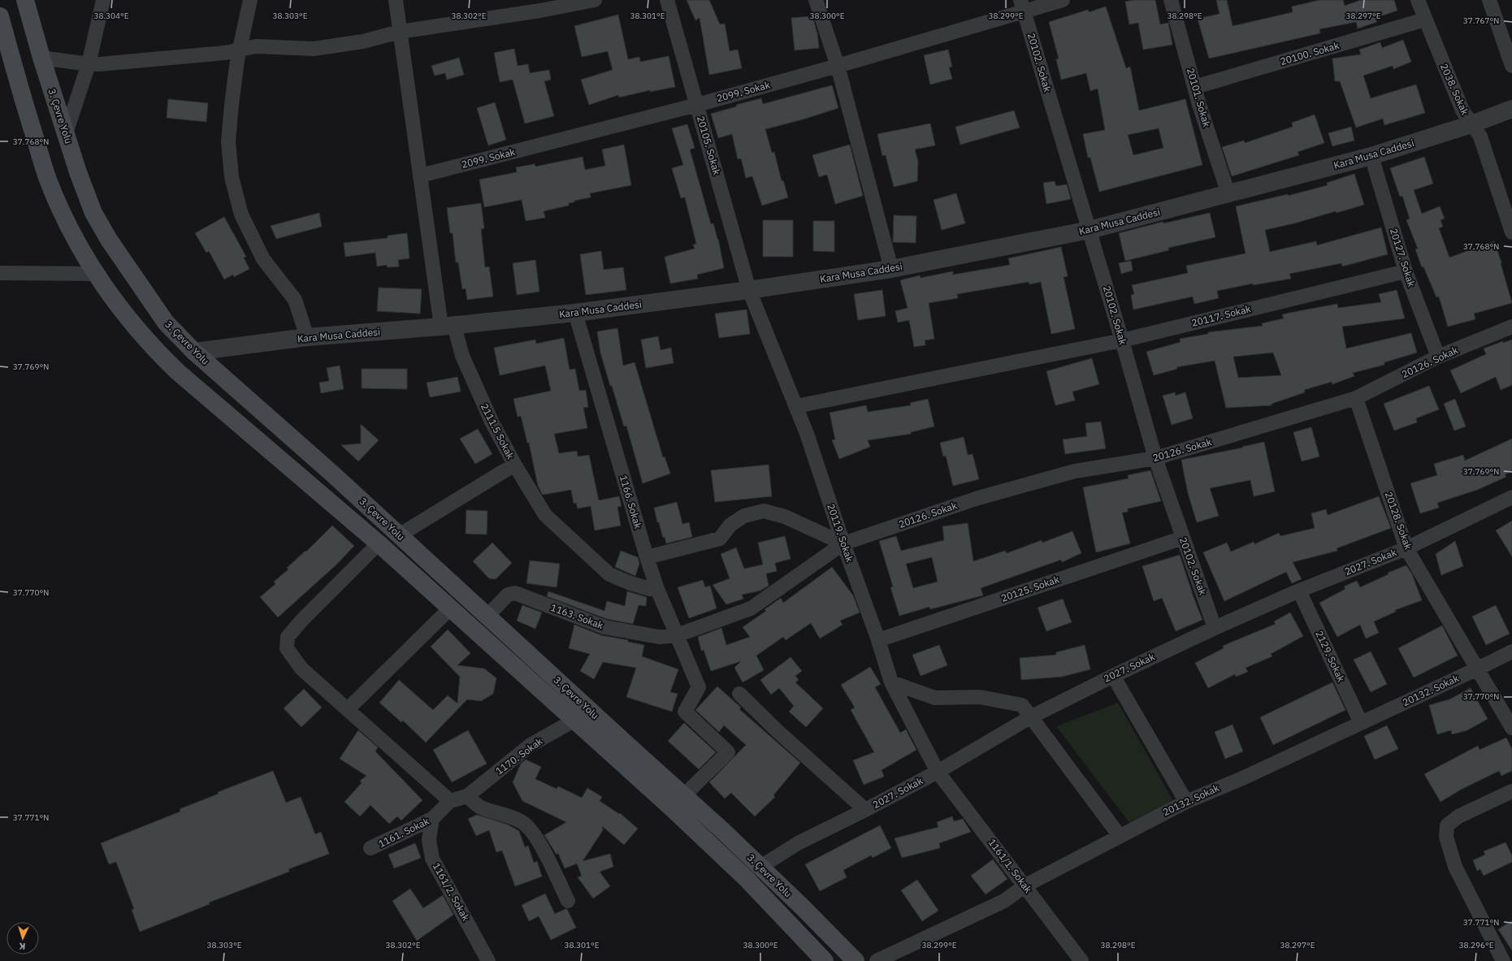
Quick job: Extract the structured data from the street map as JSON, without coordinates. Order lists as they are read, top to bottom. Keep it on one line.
{"streets":{"main road":["3. Çevre Yolu"],"street":["20100. Sokak","20102. Sokak","2038. Sokak","2099. Sokak","20101. Sokak","20105. Sokak","Kara Musa Caddesi","20127. Sokak","20117. Sokak","20126. Sokak","2111.5 Sokak","1166. Sokak","20128. Sokak","20119. Sokak","2027. Sokak","20125. Sokak","1163. Sokak","2129. Sokak","20132. Sokak","1170. Sokak","1161. Sokak","1161/1. Sokak","1161/2. Sokak"]},"crossings":[["20100. Sokak","2038. Sokak"],["20100. Sokak","20101. Sokak"],["20102. Sokak","2099. Sokak"],["20102. Sokak","Kara Musa Caddesi"],["20102. Sokak","20117. Sokak"],["20102. Sokak","20126. Sokak"],["20102. Sokak","2027. Sokak"],["20102. Sokak","20125. Sokak"],["2038. Sokak","Kara Musa Caddesi"],["2099. Sokak","20105. Sokak"],["2099. Sokak","2111.5 Sokak"],["20101. Sokak","Kara Musa Caddesi"],["3. Çevre Yolu","Kara Musa Caddesi"],["3. Çevre Yolu","2111.5 Sokak"],["3. Çevre Yolu","1166. Sokak"],["3. Çevre Yolu","2027. Sokak"],["3. Çevre Yolu","1163. Sokak"],["3. Çevre Yolu","1170. Sokak"],["20105. Sokak","Kara Musa Caddesi"],["20105. Sokak","20119. Sokak"],["Kara Musa Caddesi","20127. Sokak"],["Kara Musa Caddesi","2111.5 Sokak"],["Kara Musa Caddesi","1166. Sokak"],["Kara Musa Caddesi","20119. Sokak"],["20127. Sokak","20117. Sokak"],["20127. Sokak","20126. Sokak"],["20117. Sokak","20119. Sokak"],["20126. Sokak","1166. Sokak"],["20126. Sokak","20128. Sokak"],["20126. Sokak","20119. Sokak"],["20126. Sokak","1163. Sokak"],["1166. Sokak","1163. Sokak"],["20128. Sokak","2027. Sokak"],["20128. Sokak","20132. Sokak"],["20119. Sokak","2027. Sokak"],["20119. Sokak","20125. Sokak"],["20119. Sokak","1161/1. Sokak"],["2027. Sokak","2129. Sokak"],["2027. Sokak","1161/1. Sokak"],["2129. Sokak","20132. Sokak"],["20132. Sokak","1161/1. Sokak"],["1161. Sokak","1161/2. Sokak"]],"north":"bottom","coordinates":["38.304°E","38.303°E","38.302°E","38.301°E","38.300°E","38.299°E","38.298°E","38.297°E","37.767°N","37.768°N","37.769°N","37.770°N","37.771°N","38.296°E"]}
